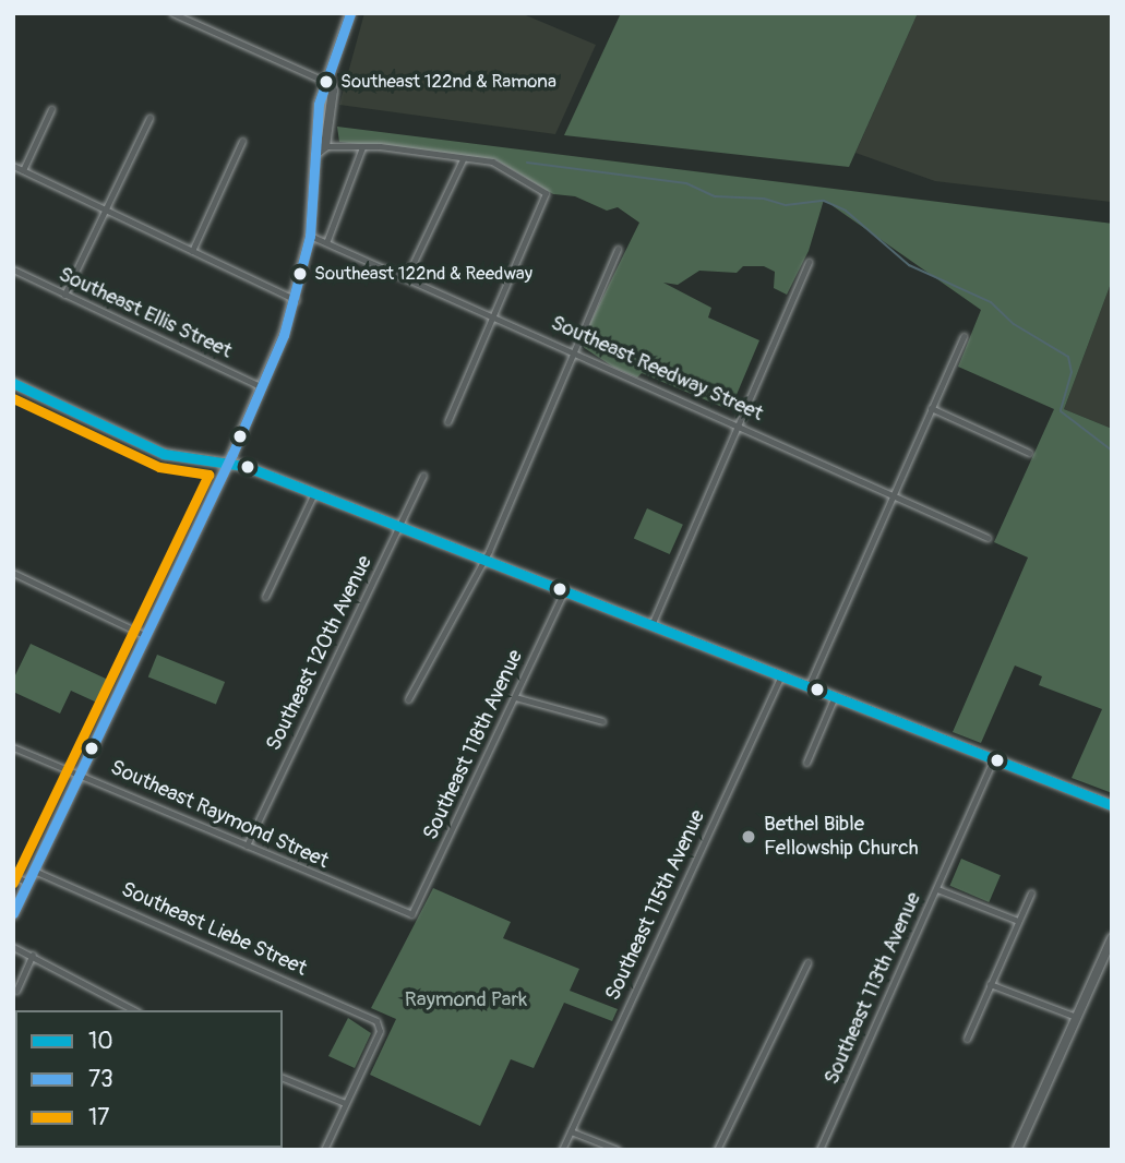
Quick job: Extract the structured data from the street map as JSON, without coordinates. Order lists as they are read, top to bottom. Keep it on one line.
{"streets":{"street":["Southeast Ellis Street","Southeast Reedway Street","Southeast 120th Avenue","Southeast 118th Avenue","Southeast Raymond Street","Southeast 115th Avenue","Southeast Liebe Street","Southeast 113th Avenue"]},"crossings":[["Southeast 120th Avenue","Southeast Raymond Street"],["Southeast 118th Avenue","Southeast Raymond Street"]],"parks":["Raymond Park"],"places":["Southeast 122nd & Ramona","Southeast 122nd & Reedway","Bethel Bible Fellowship Church"],"lines":["transit line 73","transit line 10","transit line 17"],"legend":["10","73","17"]}
